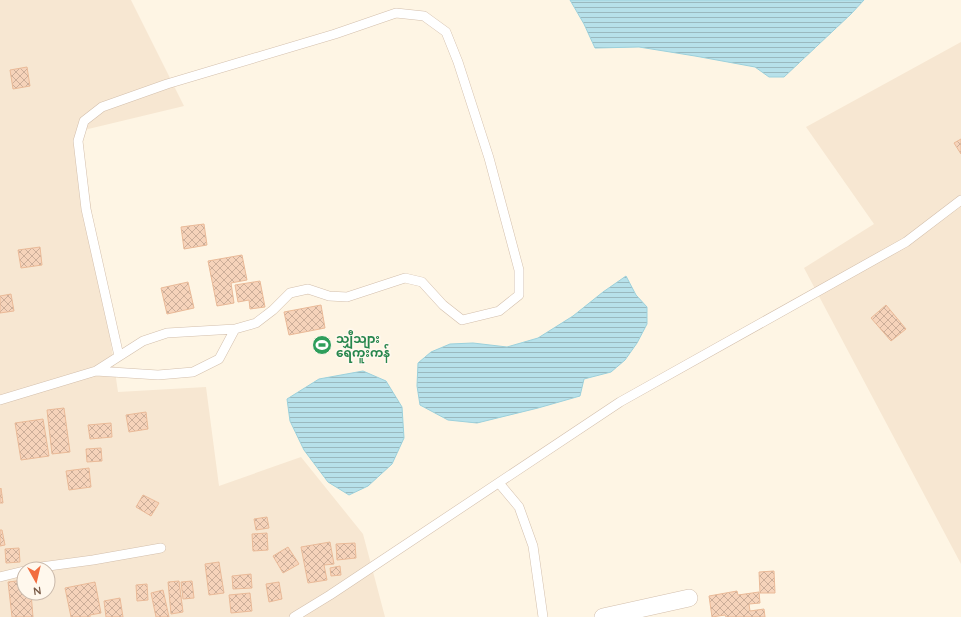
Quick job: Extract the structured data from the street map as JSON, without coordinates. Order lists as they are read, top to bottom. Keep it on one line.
{"places":{"sports":["သျှီသျား ရေကူးကန်"]},"north":"bottom"}
